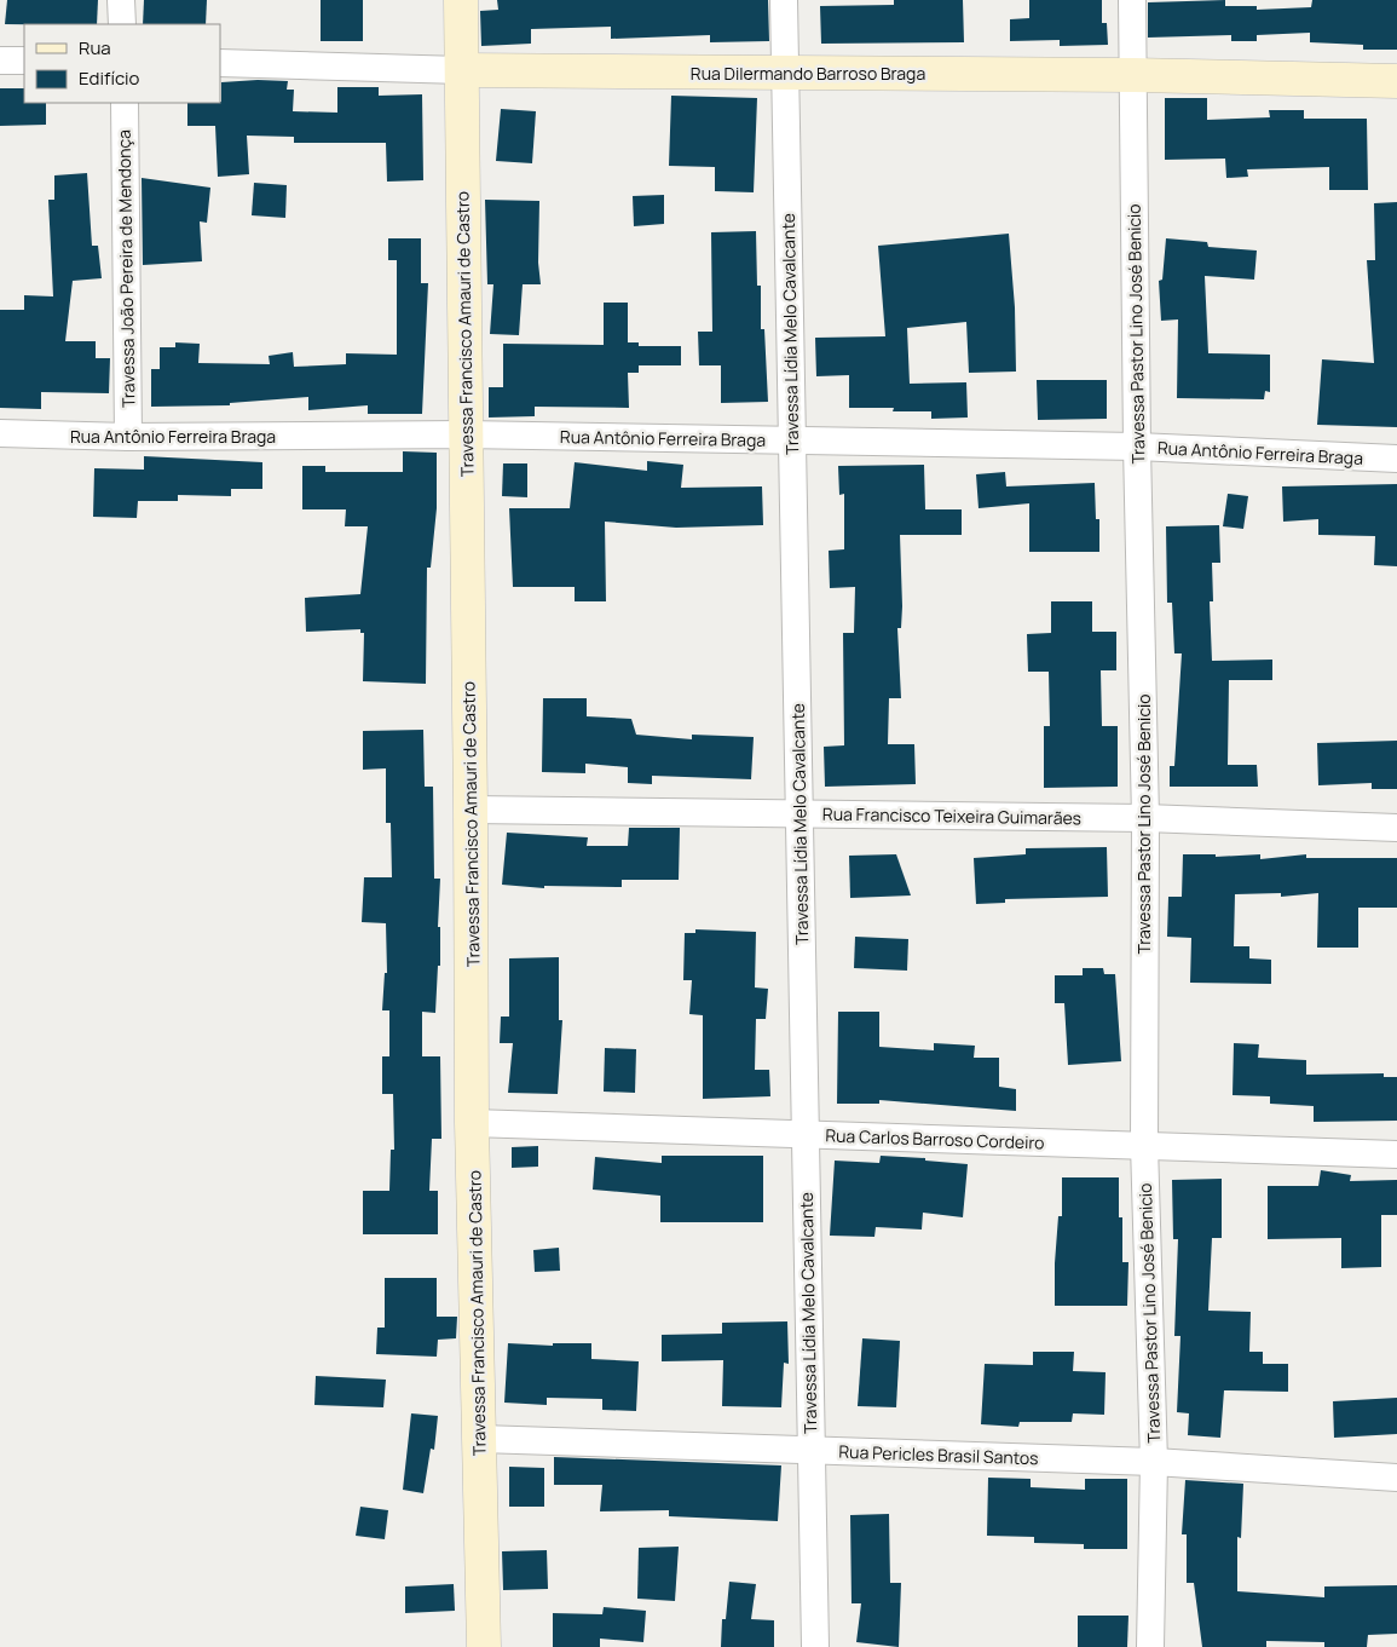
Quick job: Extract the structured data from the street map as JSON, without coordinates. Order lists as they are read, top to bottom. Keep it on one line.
{"streets":{"street":["Rua Dilermando Barroso Braga","Travessa João Pereira de Mendonça","Travessa Francisco Amauri de Castro","Travessa Lídia Melo Cavalcante","Travessa Pastor Lino José Benicio","Rua Antônio Ferreira Braga","Rua Francisco Teixeira Guimarães","Rua Carlos Barroso Cordeiro","Rua Pericles Brasil Santos"]},"crossings":[["Rua Dilermando Barroso Braga","Travessa Francisco Amauri de Castro"],["Rua Dilermando Barroso Braga","Travessa Lídia Melo Cavalcante"],["Rua Dilermando Barroso Braga","Travessa Pastor Lino José Benicio"],["Travessa João Pereira de Mendonça","Rua Antônio Ferreira Braga"],["Travessa Francisco Amauri de Castro","Rua Antônio Ferreira Braga"],["Travessa Francisco Amauri de Castro","Rua Francisco Teixeira Guimarães"],["Travessa Francisco Amauri de Castro","Rua Carlos Barroso Cordeiro"],["Travessa Francisco Amauri de Castro","Rua Pericles Brasil Santos"],["Travessa Lídia Melo Cavalcante","Rua Antônio Ferreira Braga"],["Travessa Lídia Melo Cavalcante","Rua Francisco Teixeira Guimarães"],["Travessa Lídia Melo Cavalcante","Rua Carlos Barroso Cordeiro"],["Travessa Lídia Melo Cavalcante","Rua Pericles Brasil Santos"],["Travessa Pastor Lino José Benicio","Rua Antônio Ferreira Braga"],["Travessa Pastor Lino José Benicio","Rua Francisco Teixeira Guimarães"],["Travessa Pastor Lino José Benicio","Rua Carlos Barroso Cordeiro"],["Travessa Pastor Lino José Benicio","Rua Pericles Brasil Santos"]],"legend":["Rua","Edifício"]}
